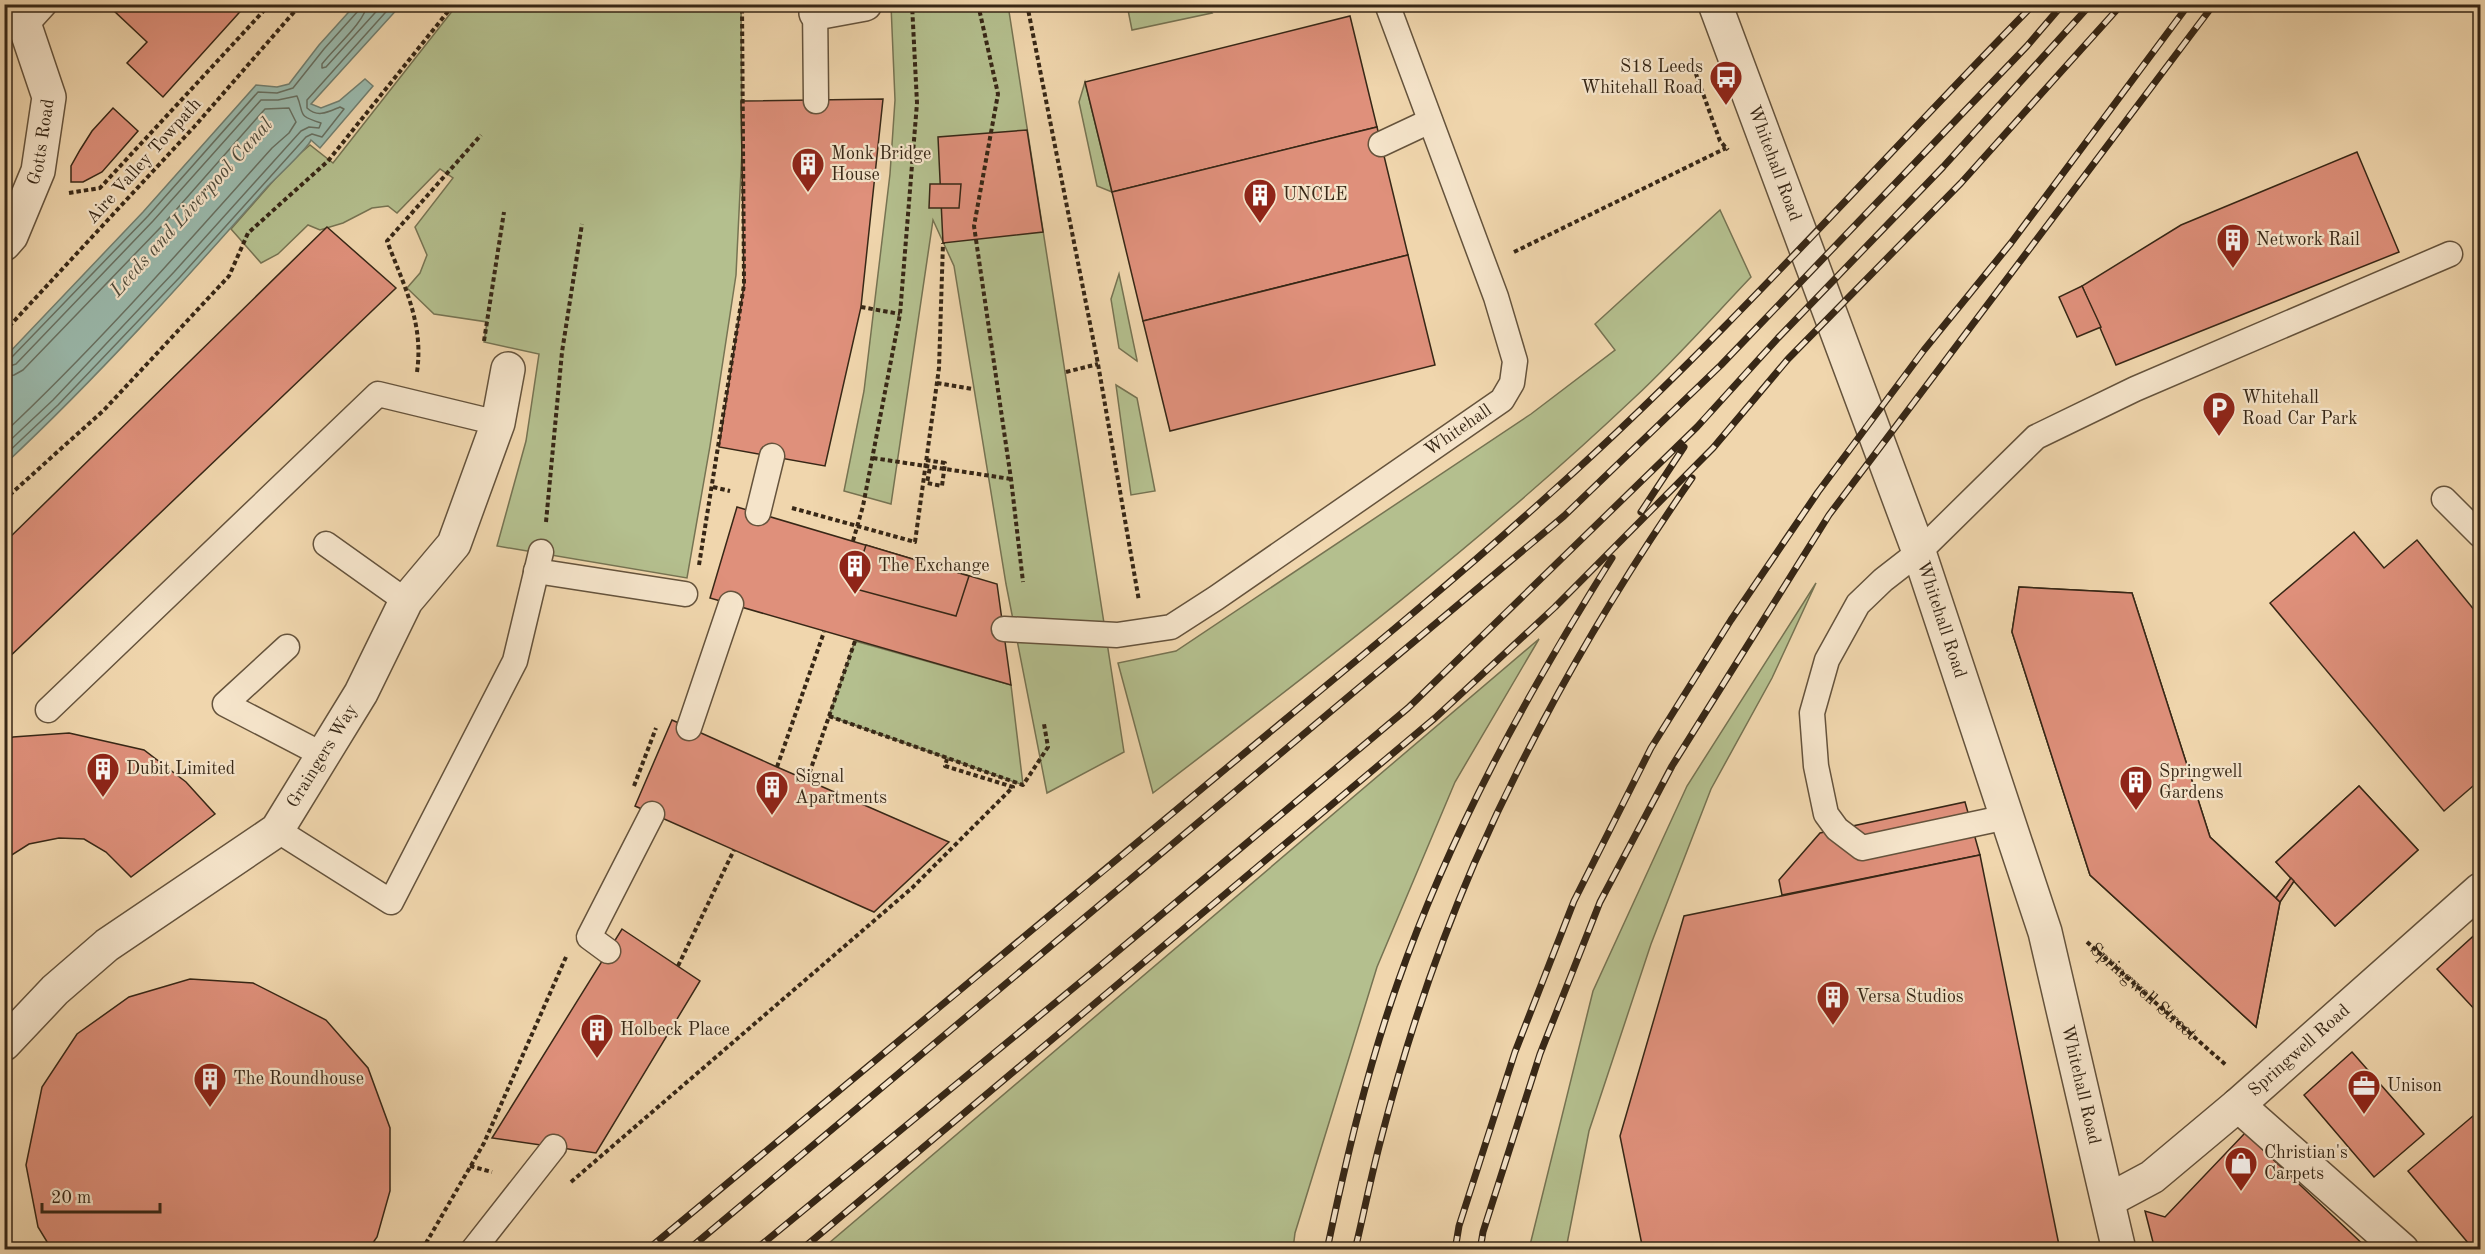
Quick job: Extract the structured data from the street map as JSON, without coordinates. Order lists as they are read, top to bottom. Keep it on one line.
{"streets":{"street":["Gotts Road","Whitehall Road","Graingers Way","Springwell Road"],"lane":["Whitehall"],"path":["Aire Valley Towpath","Springwell Street"]},"crossings":[["Whitehall Road","Springwell Road"],["Springwell Street","Springwell Road"]],"water":["Leeds and Liverpool Canal"],"places":{"bus stop":["S18 Leeds Whitehall Road"],"building":["Monk Bridge House","UNCLE","Network Rail","The Exchange","Dubit Limited","Springwell Gardens","Signal Apartments","Versa Studios","Holbeck Place","The Roundhouse"],"parking":["Whitehall Road Car Park"],"office":["Unison"],"shop":["Christian's Carpets"]},"scale_bar":"20 m"}
